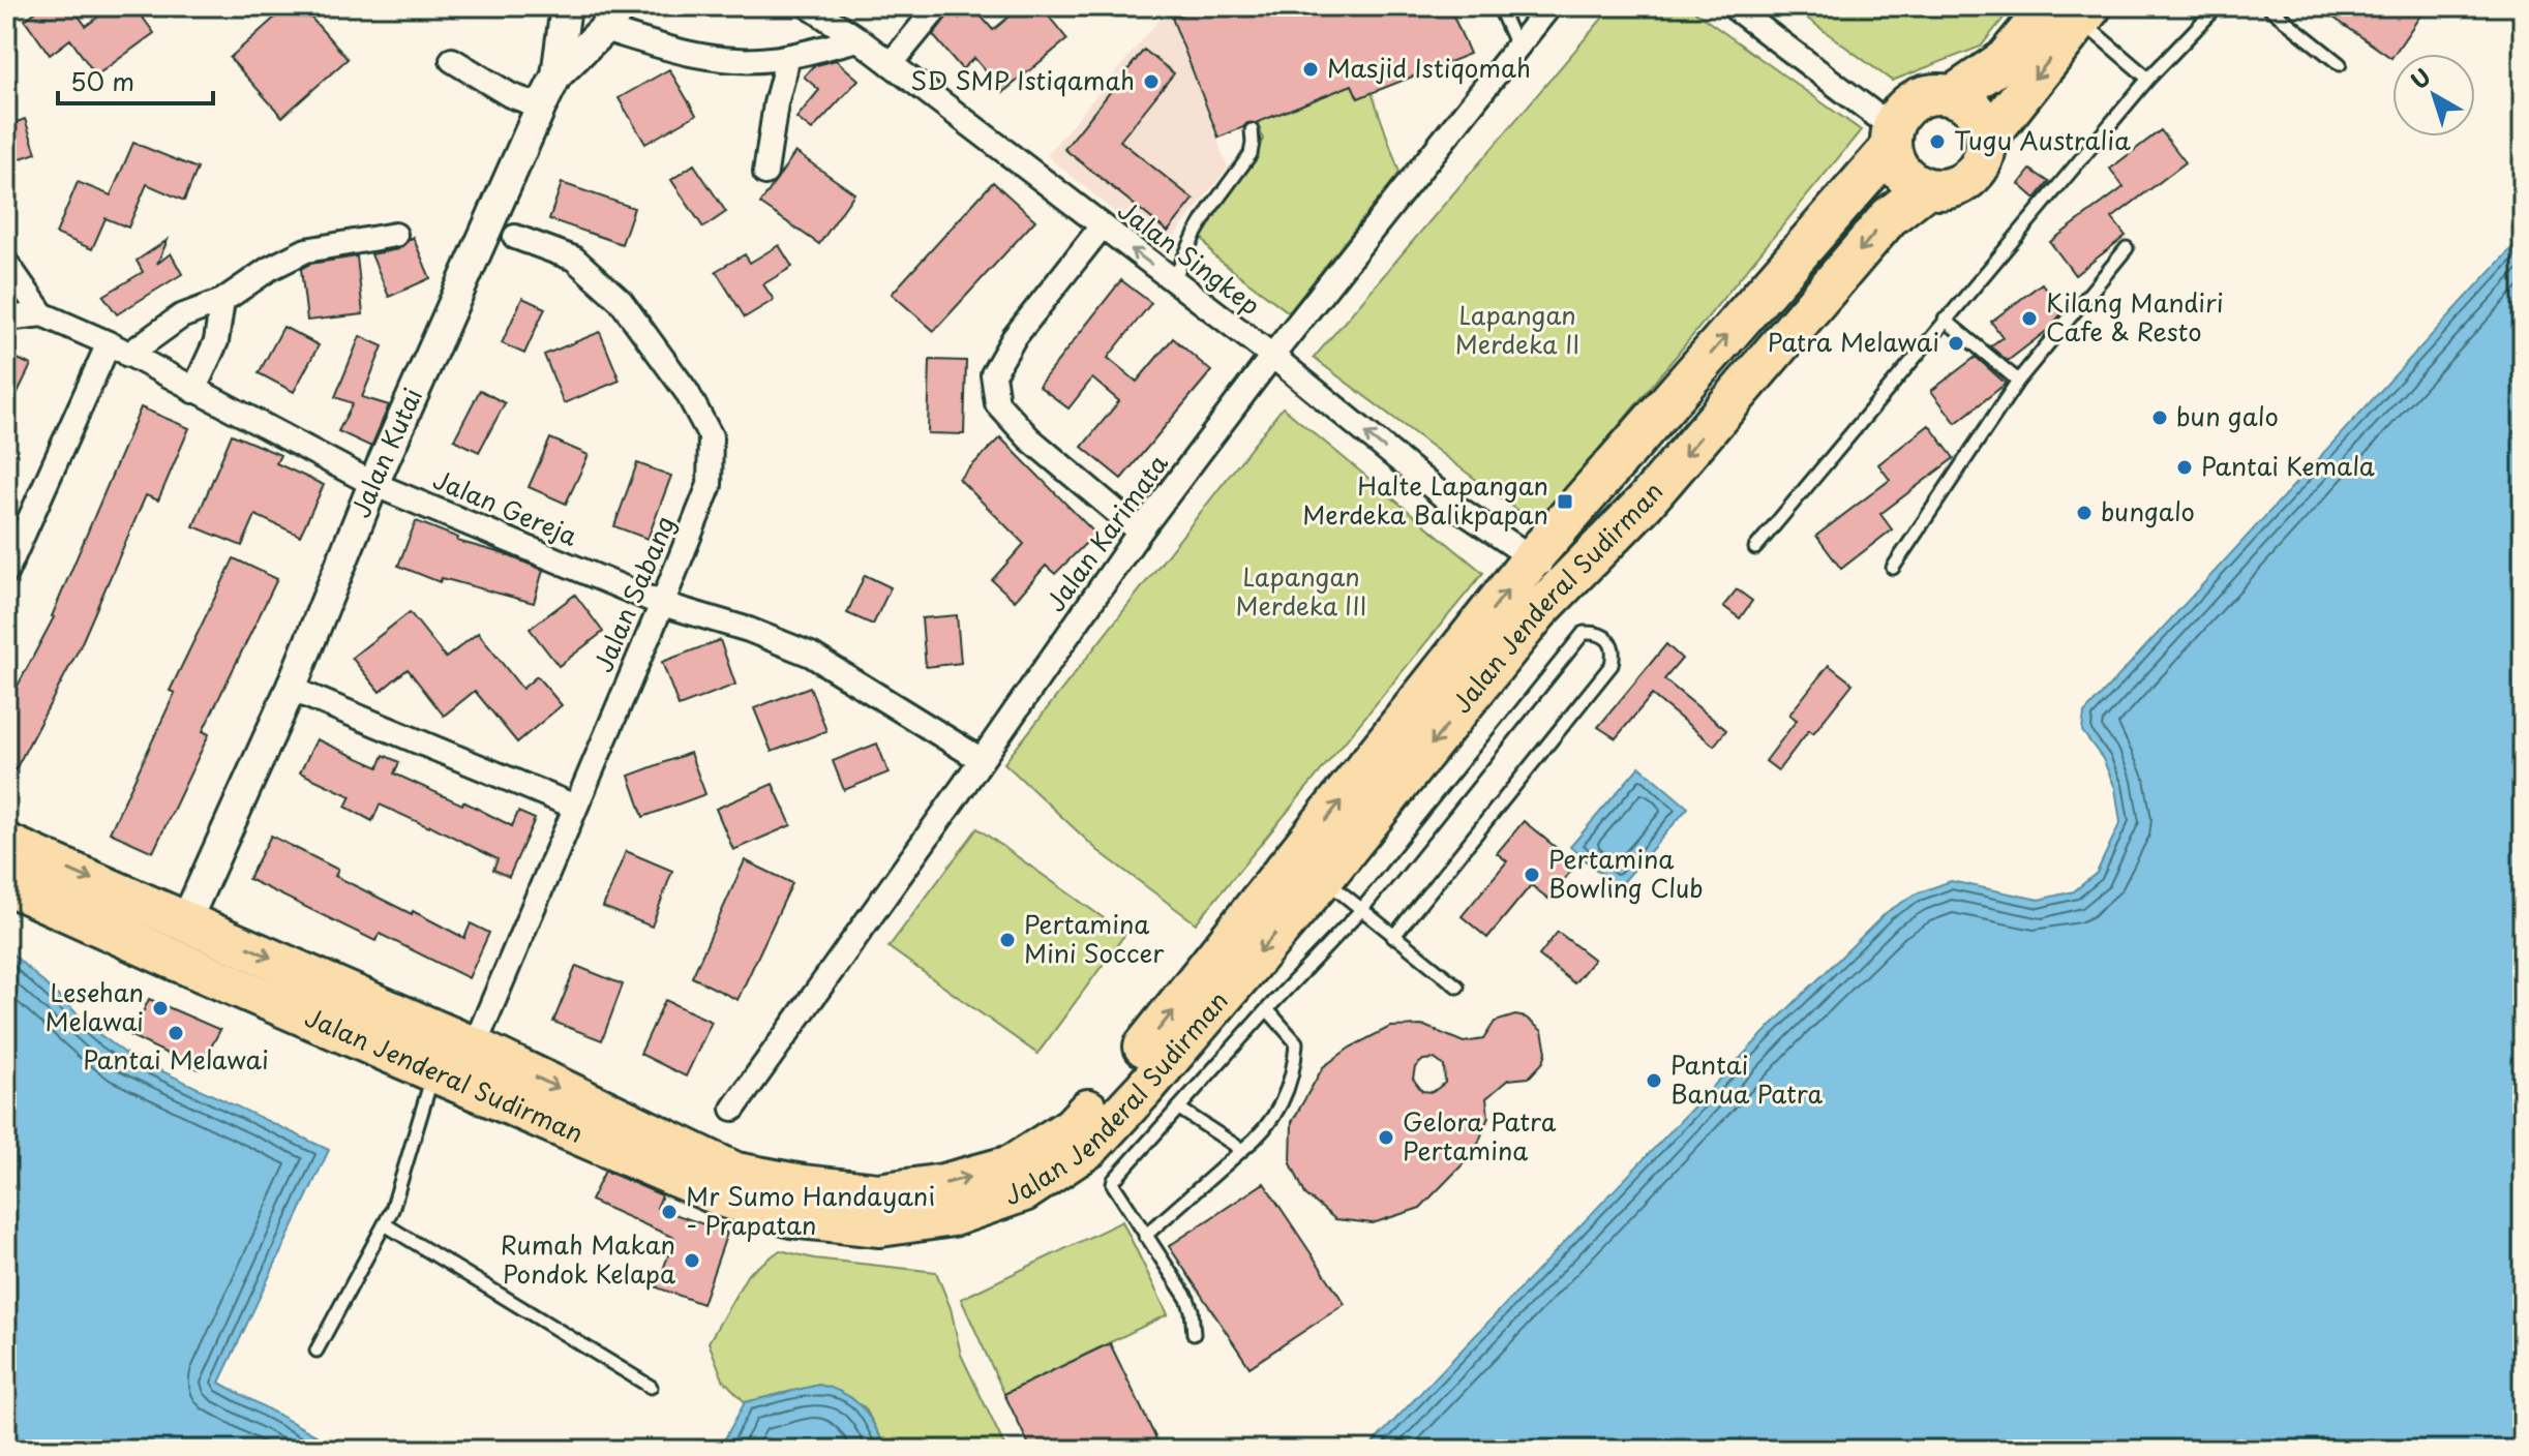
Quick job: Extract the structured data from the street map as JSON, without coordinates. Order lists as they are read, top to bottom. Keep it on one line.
{"streets":{"highway":["Jalan Jenderal Sudirman"],"street":["Jalan Singkep","Jalan Kutai","Jalan Gereja","Jalan Karimata","Jalan Sabang"]},"crossings":[["Jalan Singkep","Jalan Karimata"],["Jalan Singkep","Jalan Jenderal Sudirman"],["Jalan Kutai","Jalan Gereja"],["Jalan Kutai","Jalan Jenderal Sudirman"],["Jalan Gereja","Jalan Karimata"],["Jalan Gereja","Jalan Sabang"]],"one_way":["Jalan Singkep"],"parks":["Lapangan Merdeka II","Lapangan Merdeka III"],"places":{"other":["Masjid Istiqomah","SD SMP Istiqamah","Tugu Australia","Kilang Mandiri Cafe & Resto","Patra Melawai","bun galo","Pantai Kemala","bungalo","Pertamina Bowling Club","Pertamina Mini Soccer","Lesehan Melawai","Pantai Melawai","Pantai Banua Patra","Gelora Patra Pertamina","Mr Sumo Handayani - Prapatan","Rumah Makan Pondok Kelapa"],"transit":["Halte Lapangan Merdeka Balikpapan"]},"scale_bar":"50 m","north":"top left"}
